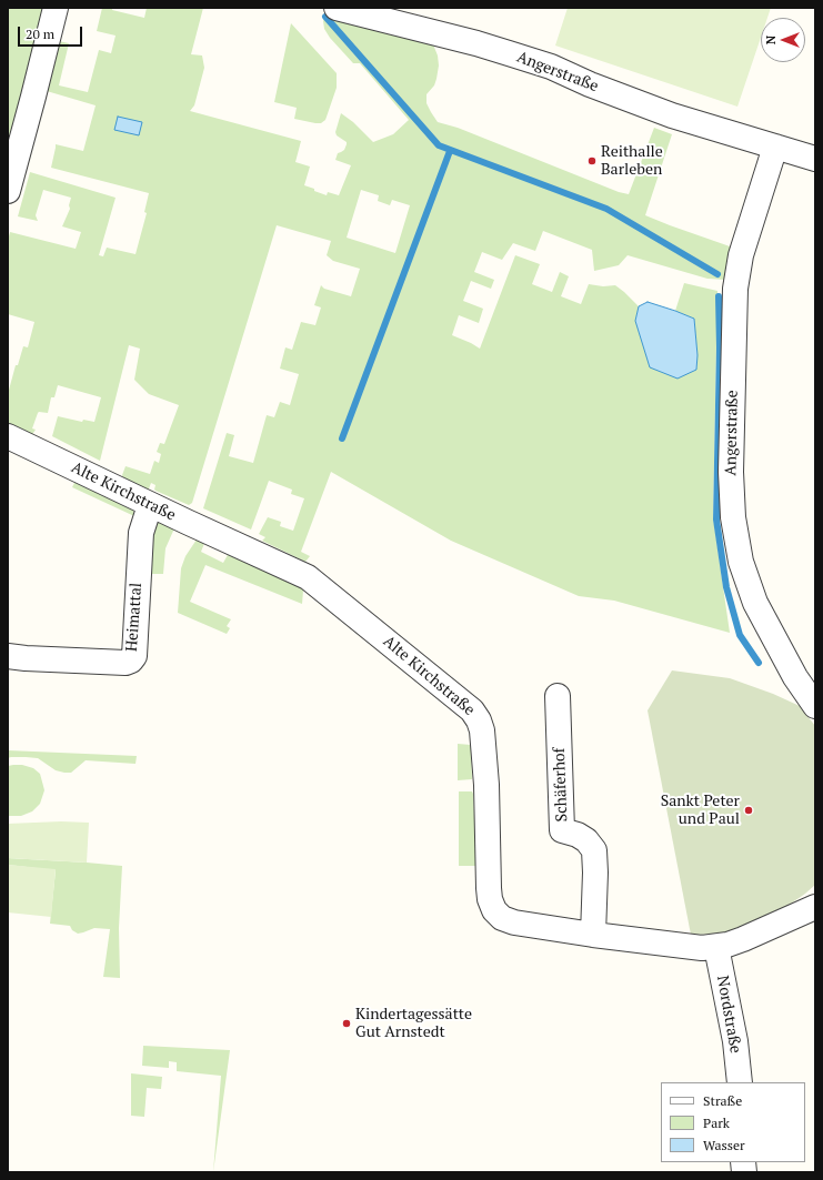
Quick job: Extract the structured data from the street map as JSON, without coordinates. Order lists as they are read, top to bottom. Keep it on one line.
{"streets":{"street":["Angerstraße","Alte Kirchstraße","Heimattal","Schäferhof","Nordstraße"]},"crossings":[["Alte Kirchstraße","Heimattal"],["Alte Kirchstraße","Schäferhof"],["Alte Kirchstraße","Nordstraße"]],"places":["Reithalle Barleben","Sankt Peter und Paul","Kindertagessätte Gut Arnstedt"],"legend":["Straße","Park","Wasser"],"scale_bar":"20 m","north":"left"}
